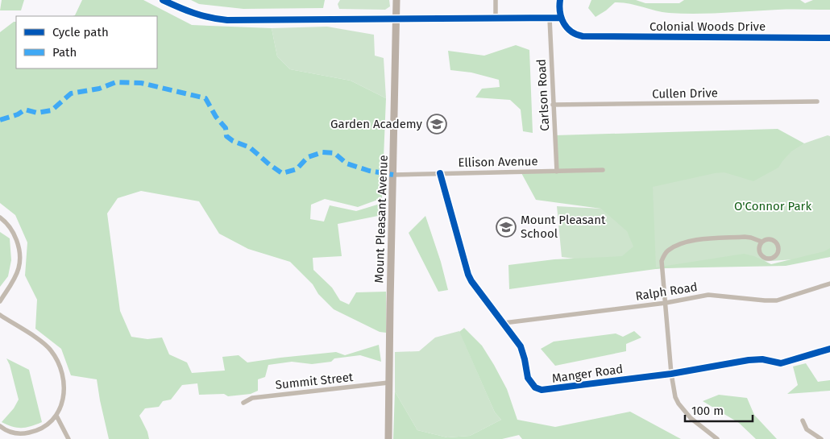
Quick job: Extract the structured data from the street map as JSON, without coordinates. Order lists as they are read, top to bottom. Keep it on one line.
{"streets":{"main road":["Mount Pleasant Avenue"],"street":["Colonial Woods Drive","Cullen Drive","Carlson Road","Ellison Avenue","Ralph Road","Manger Road","Summit Street"]},"crossings":[["Cullen Drive","Carlson Road"],["Carlson Road","Ellison Avenue"],["Ellison Avenue","Mount Pleasant Avenue"],["Ellison Avenue","Manger Road"],["Mount Pleasant Avenue","Summit Street"],["Ralph Road","Manger Road"]],"parks":["O'Connor Park"],"places":{"school or university":["Garden Academy","Mount Pleasant School"]},"legend":["Cycle path","Path"],"scale_bar":"100 m"}
